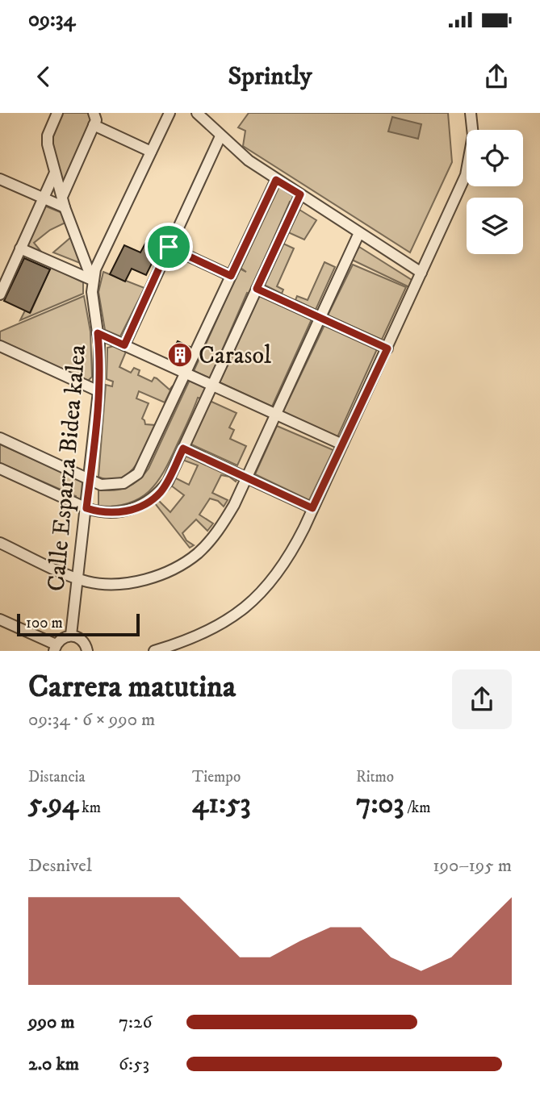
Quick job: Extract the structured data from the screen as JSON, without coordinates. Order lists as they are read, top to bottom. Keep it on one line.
{"streets":{"street":["Calle Esparza Bidea kalea"]},"places":{"building":["Carasol"]},"scale_bar":"100 m","page":{"status":"09:34","header":"Sprintly","scale":"100 m","heading":["Carrera matutina","09:34 · 6 × 990 m"],"stats":[["Distancia","5.94 km"],["Tiempo","41:53"],["Ritmo","7:03 /km"]],"chart":["Desnivel","190–195 m"],"list":[{"name":"990 m","note":"7:26"},{"name":"2.0 km","note":"6:53"}]}}
